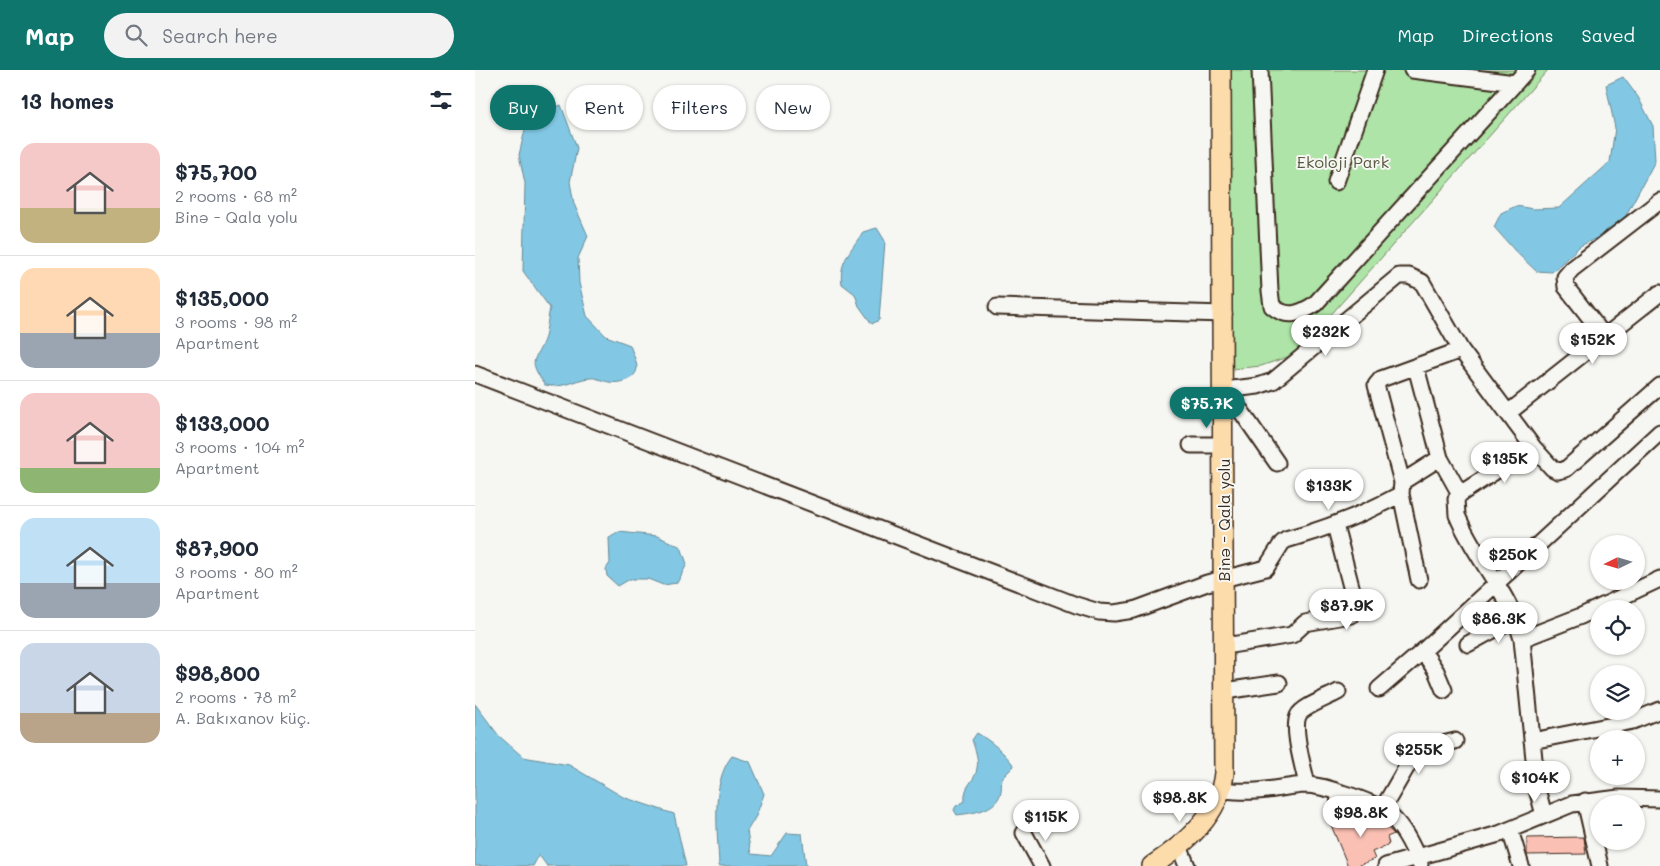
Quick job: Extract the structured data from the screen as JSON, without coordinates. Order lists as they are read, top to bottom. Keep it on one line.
{"streets":{"main road":["Binə - Qala yolu"]},"parks":["Ekoloji Park"],"north":"left","page":{"header":"Map","search":"Search here","nav":["Map","Directions","Saved"],"heading":"13 homes","chip":["Buy","Rent","Filters","New"],"list":[{"name":"$75,700","note":"2 rooms · 68 m² · Binə - Qala yolu"},{"name":"$135,000","note":"3 rooms · 98 m² · Apartment"},{"name":"$133,000","note":"3 rooms · 104 m² · Apartment"},{"name":"$87,900","note":"3 rooms · 80 m² · Apartment"},{"name":"$98,800","note":"2 rooms · 78 m² · A. Bakıxanov küç."}],"price":["$232K","$152K","$75.7K","$135K","$133K","$250K","$87.9K","$86.3K","$255K","$104K","$98.8K","$98.8K","$115K"],"map_buttons":["+","−"]}}
